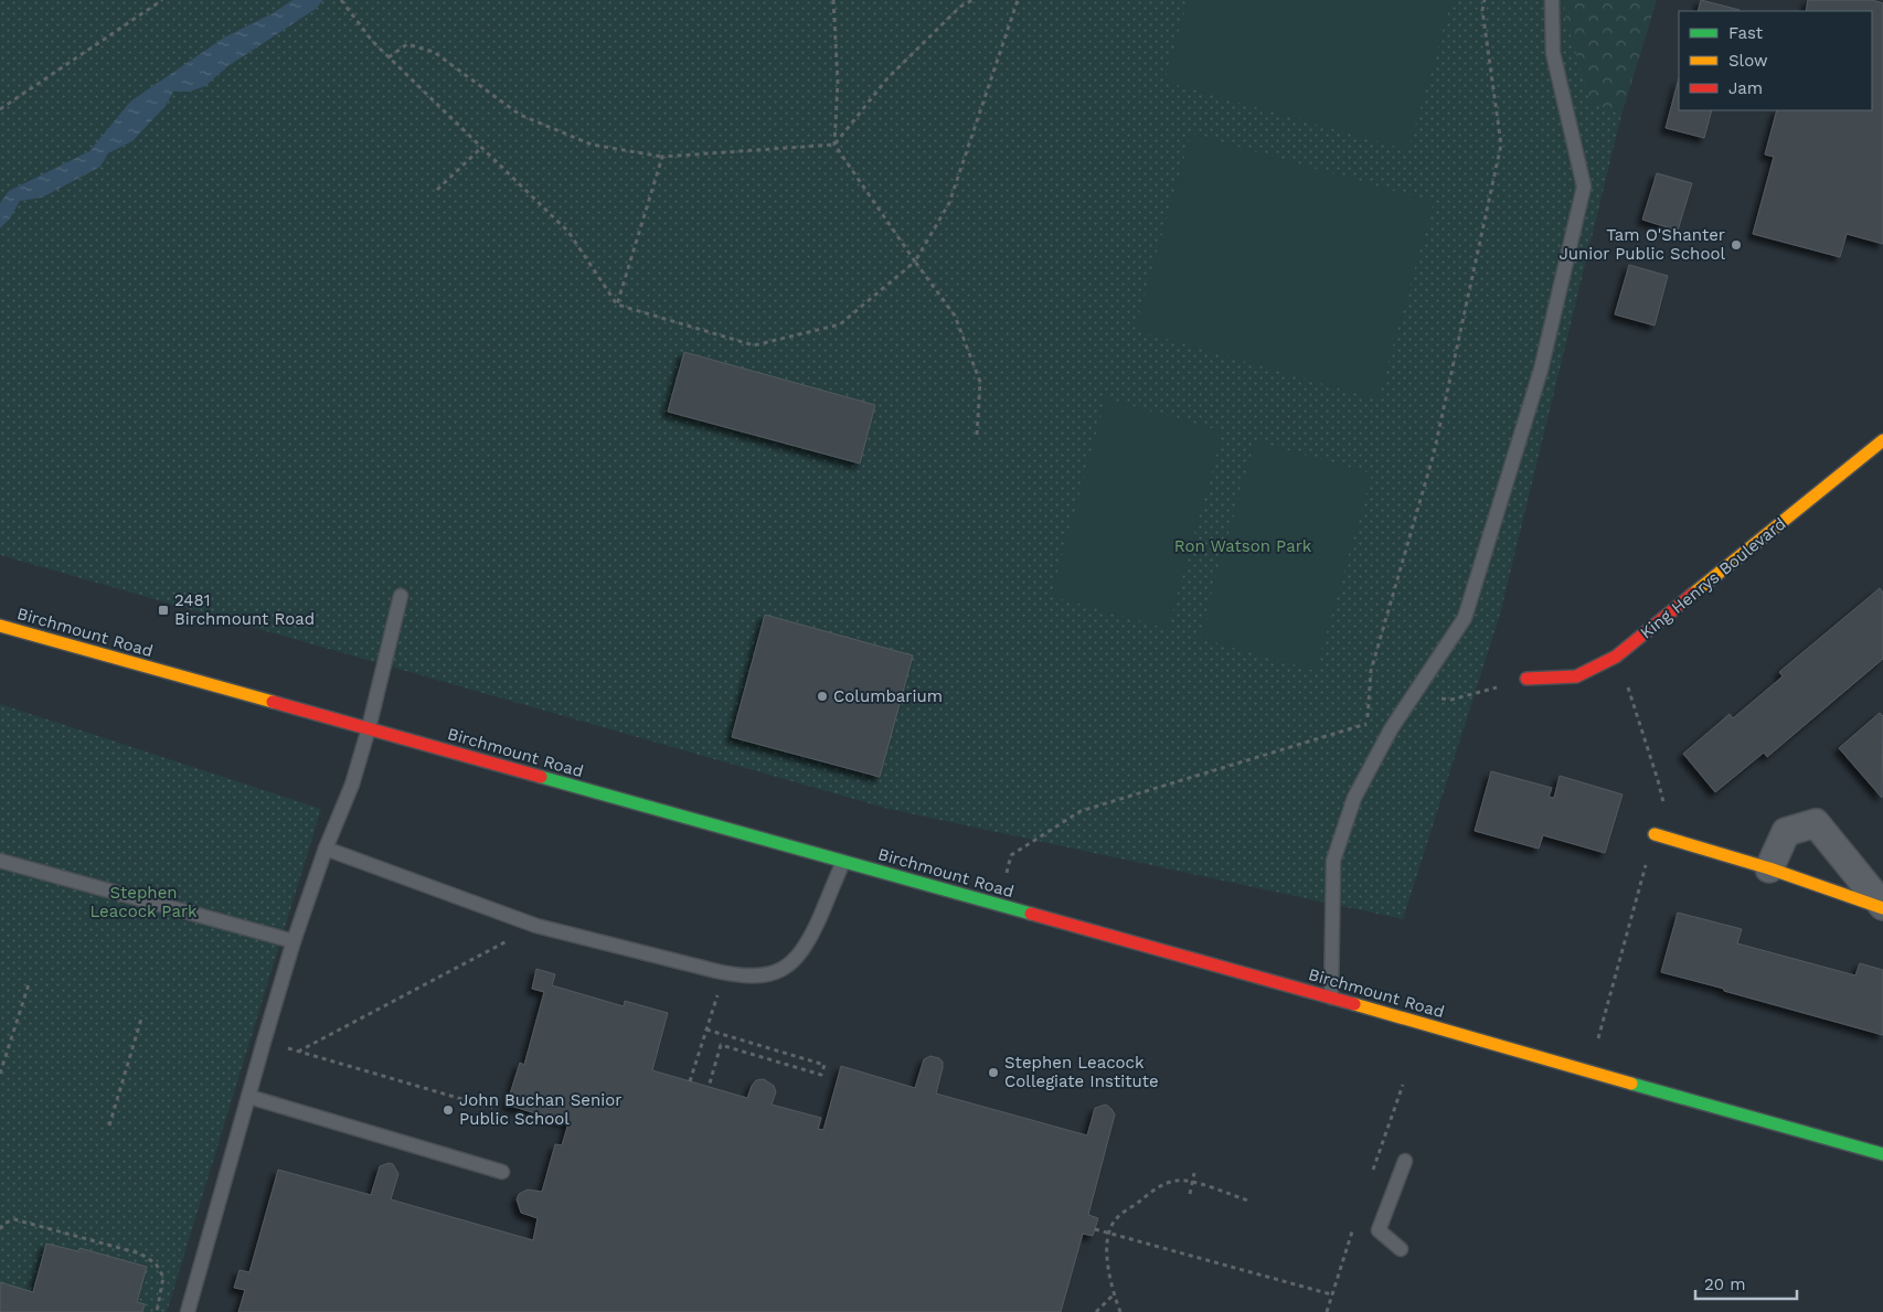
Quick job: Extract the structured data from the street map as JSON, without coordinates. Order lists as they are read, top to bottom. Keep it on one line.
{"streets":{"main road":["King Henrys Boulevard","Birchmount Road"]},"parks":["Ron Watson Park","Stephen Leacock Park"],"places":{"other":["Tam O'Shanter Junior Public School","Columbarium","Stephen Leacock Collegiate Institute","John Buchan Senior Public School"],"transit":["2481 Birchmount Road"]},"legend":["Fast","Slow","Jam"],"scale_bar":"20 m"}
